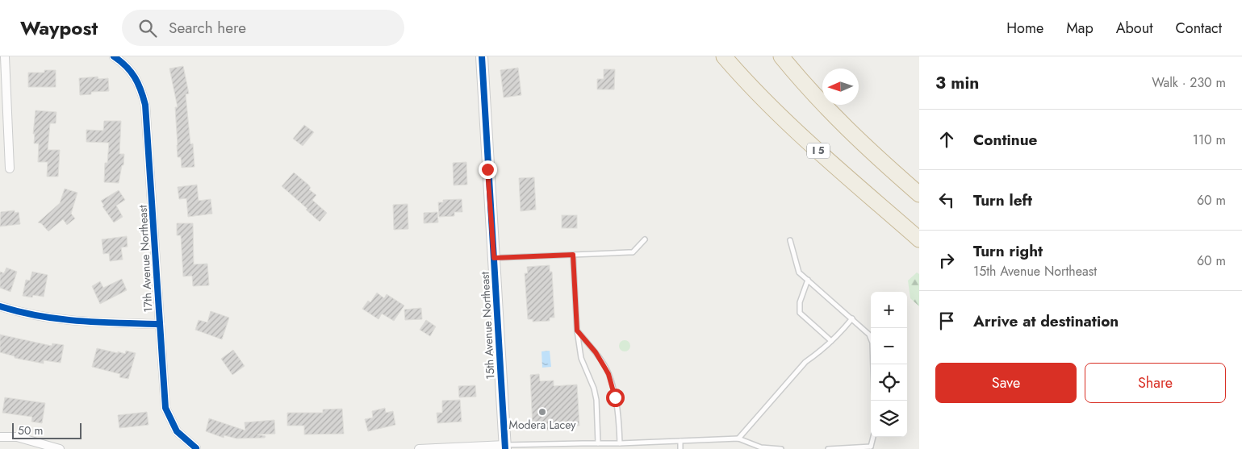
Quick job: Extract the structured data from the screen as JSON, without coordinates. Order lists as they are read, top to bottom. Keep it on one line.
{"streets":{"highway":["I 5"],"street":["17th Avenue Northeast","15th Avenue Northeast"]},"places":["Modera Lacey"],"scale_bar":"50 m","north":"left","page":{"header":"Waypost","search":"Search here","nav":["Home","Map","About","Contact"],"heading":["3 min","Walk · 230 m"],"list":[["Continue","110 m"],["Turn left","60 m"],["Turn right","15th Avenue Northeast","60 m"],"Arrive at destination"],"map_buttons":["+","−"],"buttons":["Save","Share"],"scale":"50 m"}}
